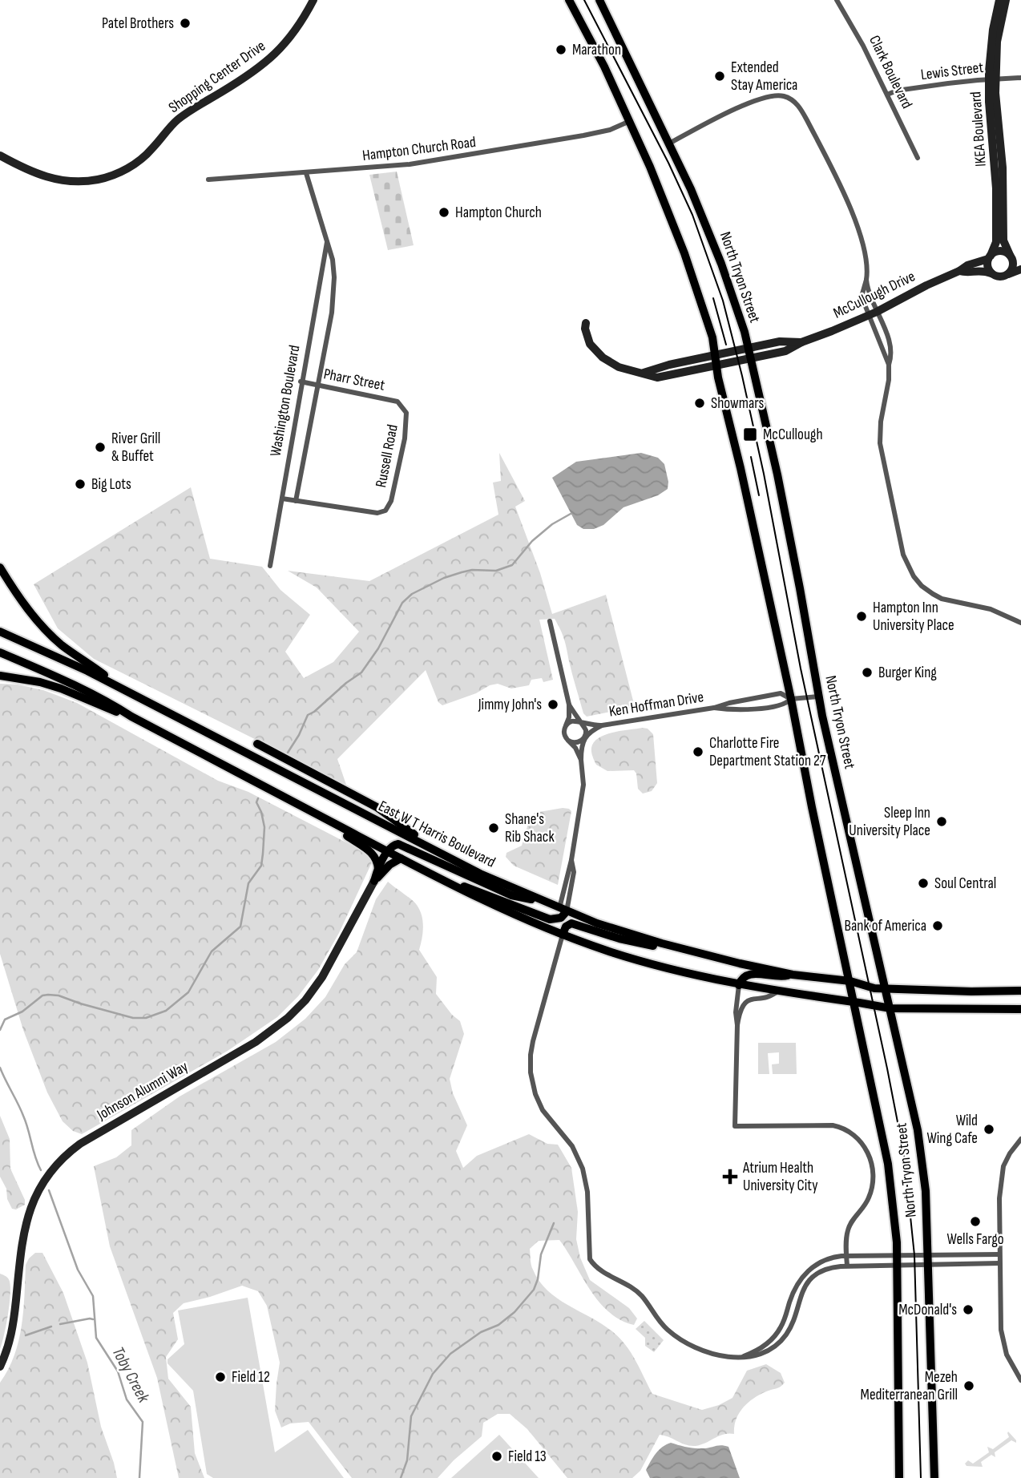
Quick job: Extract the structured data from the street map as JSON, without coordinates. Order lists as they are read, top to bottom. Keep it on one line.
{"streets":{"main road":["North Tryon Street","East W T Harris Boulevard"],"street":["Lewis Street","Clark Boulevard","Shopping Center Drive","IKEA Boulevard","Hampton Church Road","McCullough Drive","Pharr Street","Washington Boulevard","Russell Road","Ken Hoffman Drive","Johnson Alumni Way"]},"crossings":[["Lewis Street","Clark Boulevard"],["Lewis Street","IKEA Boulevard"],["IKEA Boulevard","McCullough Drive"],["Hampton Church Road","North Tryon Street"],["Hampton Church Road","Washington Boulevard"],["North Tryon Street","McCullough Drive"],["North Tryon Street","Ken Hoffman Drive"],["North Tryon Street","East W T Harris Boulevard"],["Pharr Street","Washington Boulevard"],["Pharr Street","Russell Road"],["Washington Boulevard","Russell Road"]],"water":["Toby Creek"],"places":{"other":["Patel Brothers","Marathon","Extended Stay America","Hampton Church","Showmars","River Grill & Buffet","Big Lots","Hampton Inn University Place","Burger King","Jimmy John's","Charlotte Fire Department Station 27","Sleep Inn University Place","Shane's Rib Shack","Soul Central","Bank of America","Wild Wing Cafe","Wells Fargo","McDonald's","Field 12","Mezeh Mediterranean Grill","Field 13"],"transit":["McCullough"],"health":["Atrium Health University City"]}}
